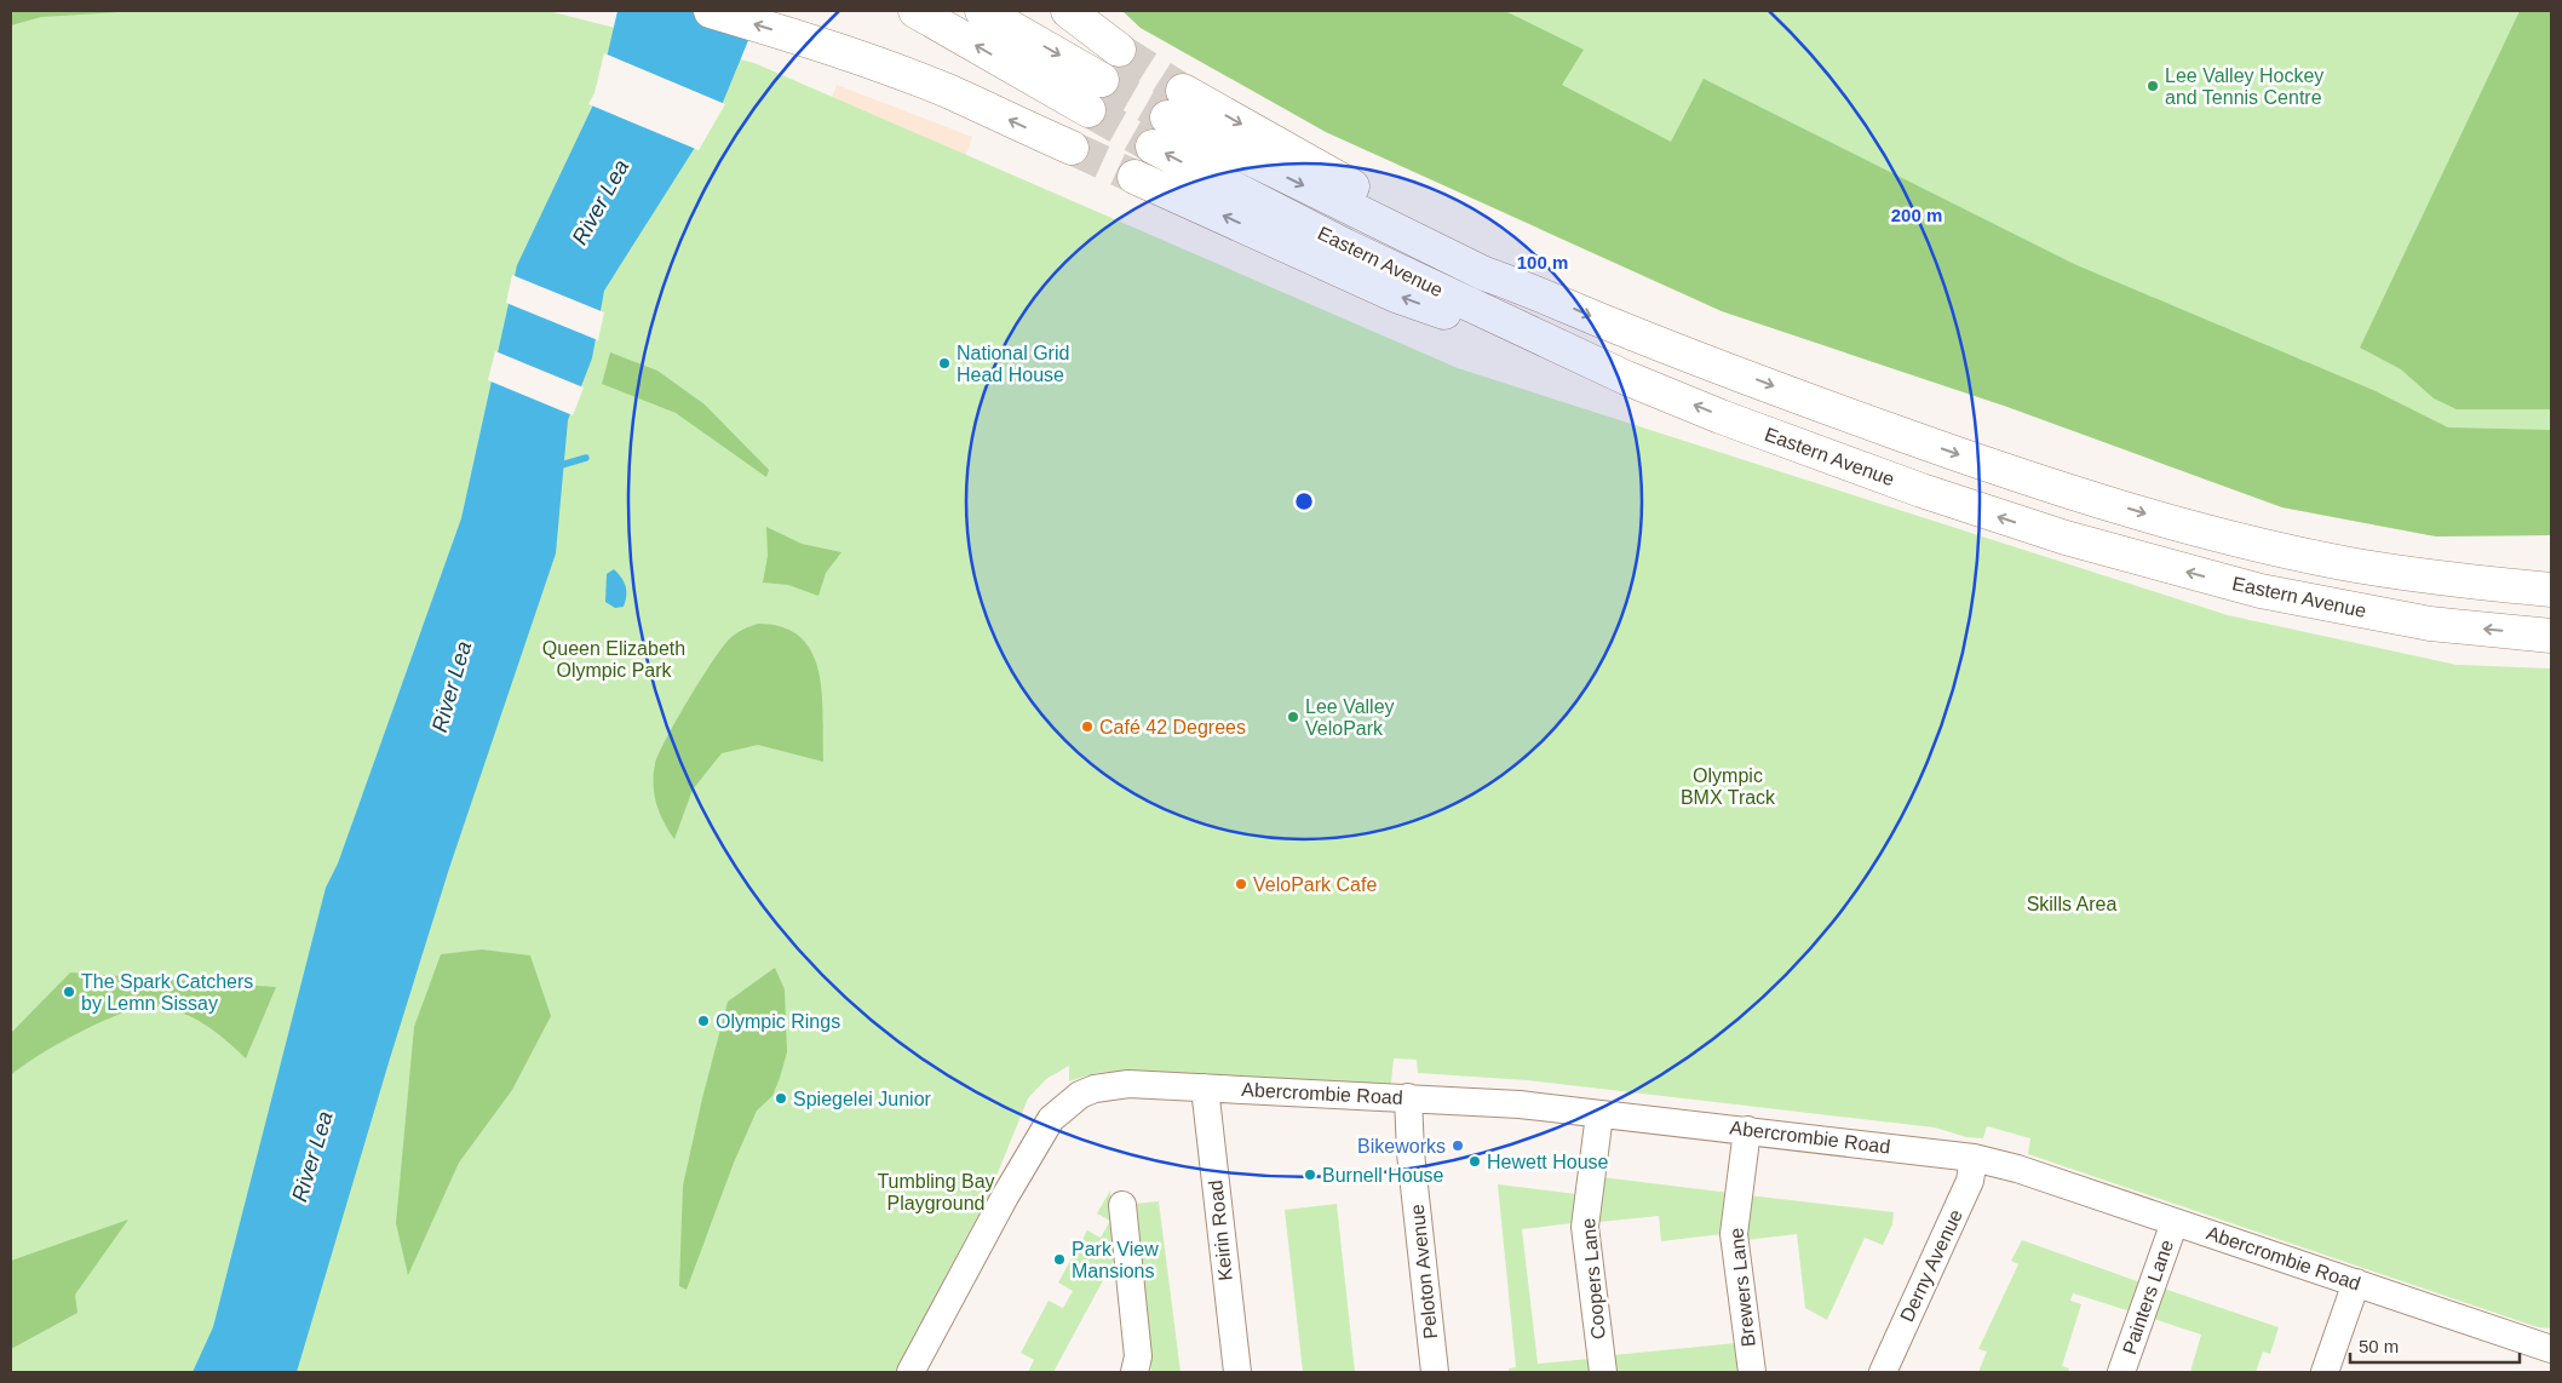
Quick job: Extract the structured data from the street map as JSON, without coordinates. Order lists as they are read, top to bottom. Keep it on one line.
{"streets":{"highway":["Eastern Avenue"],"street":["Abercrombie Road","Keirin Road","Derny Avenue","Peloton Avenue","Coopers Lane","Brewers Lane","Painters Lane"]},"crossings":[["Abercrombie Road","Keirin Road"],["Abercrombie Road","Derny Avenue"],["Abercrombie Road","Peloton Avenue"],["Abercrombie Road","Coopers Lane"],["Abercrombie Road","Brewers Lane"],["Abercrombie Road","Painters Lane"]],"water":["River Lea"],"parks":["Queen Elizabeth Olympic Park","Olympic BMX Track","Skills Area","Tumbling Bay Playground"],"places":["Lee Valley Hockey and Tennis Centre","National Grid Head House","Lee Valley VeloPark","Café 42 Degrees","VeloPark Cafe","The Spark Catchers by Lemn Sissay","Olympic Rings","Spiegelei Junior","Bikeworks","Hewett House","Burnell House","Park View Mansions"],"scale_bar":"50 m","rings":["200 m","100 m"]}
